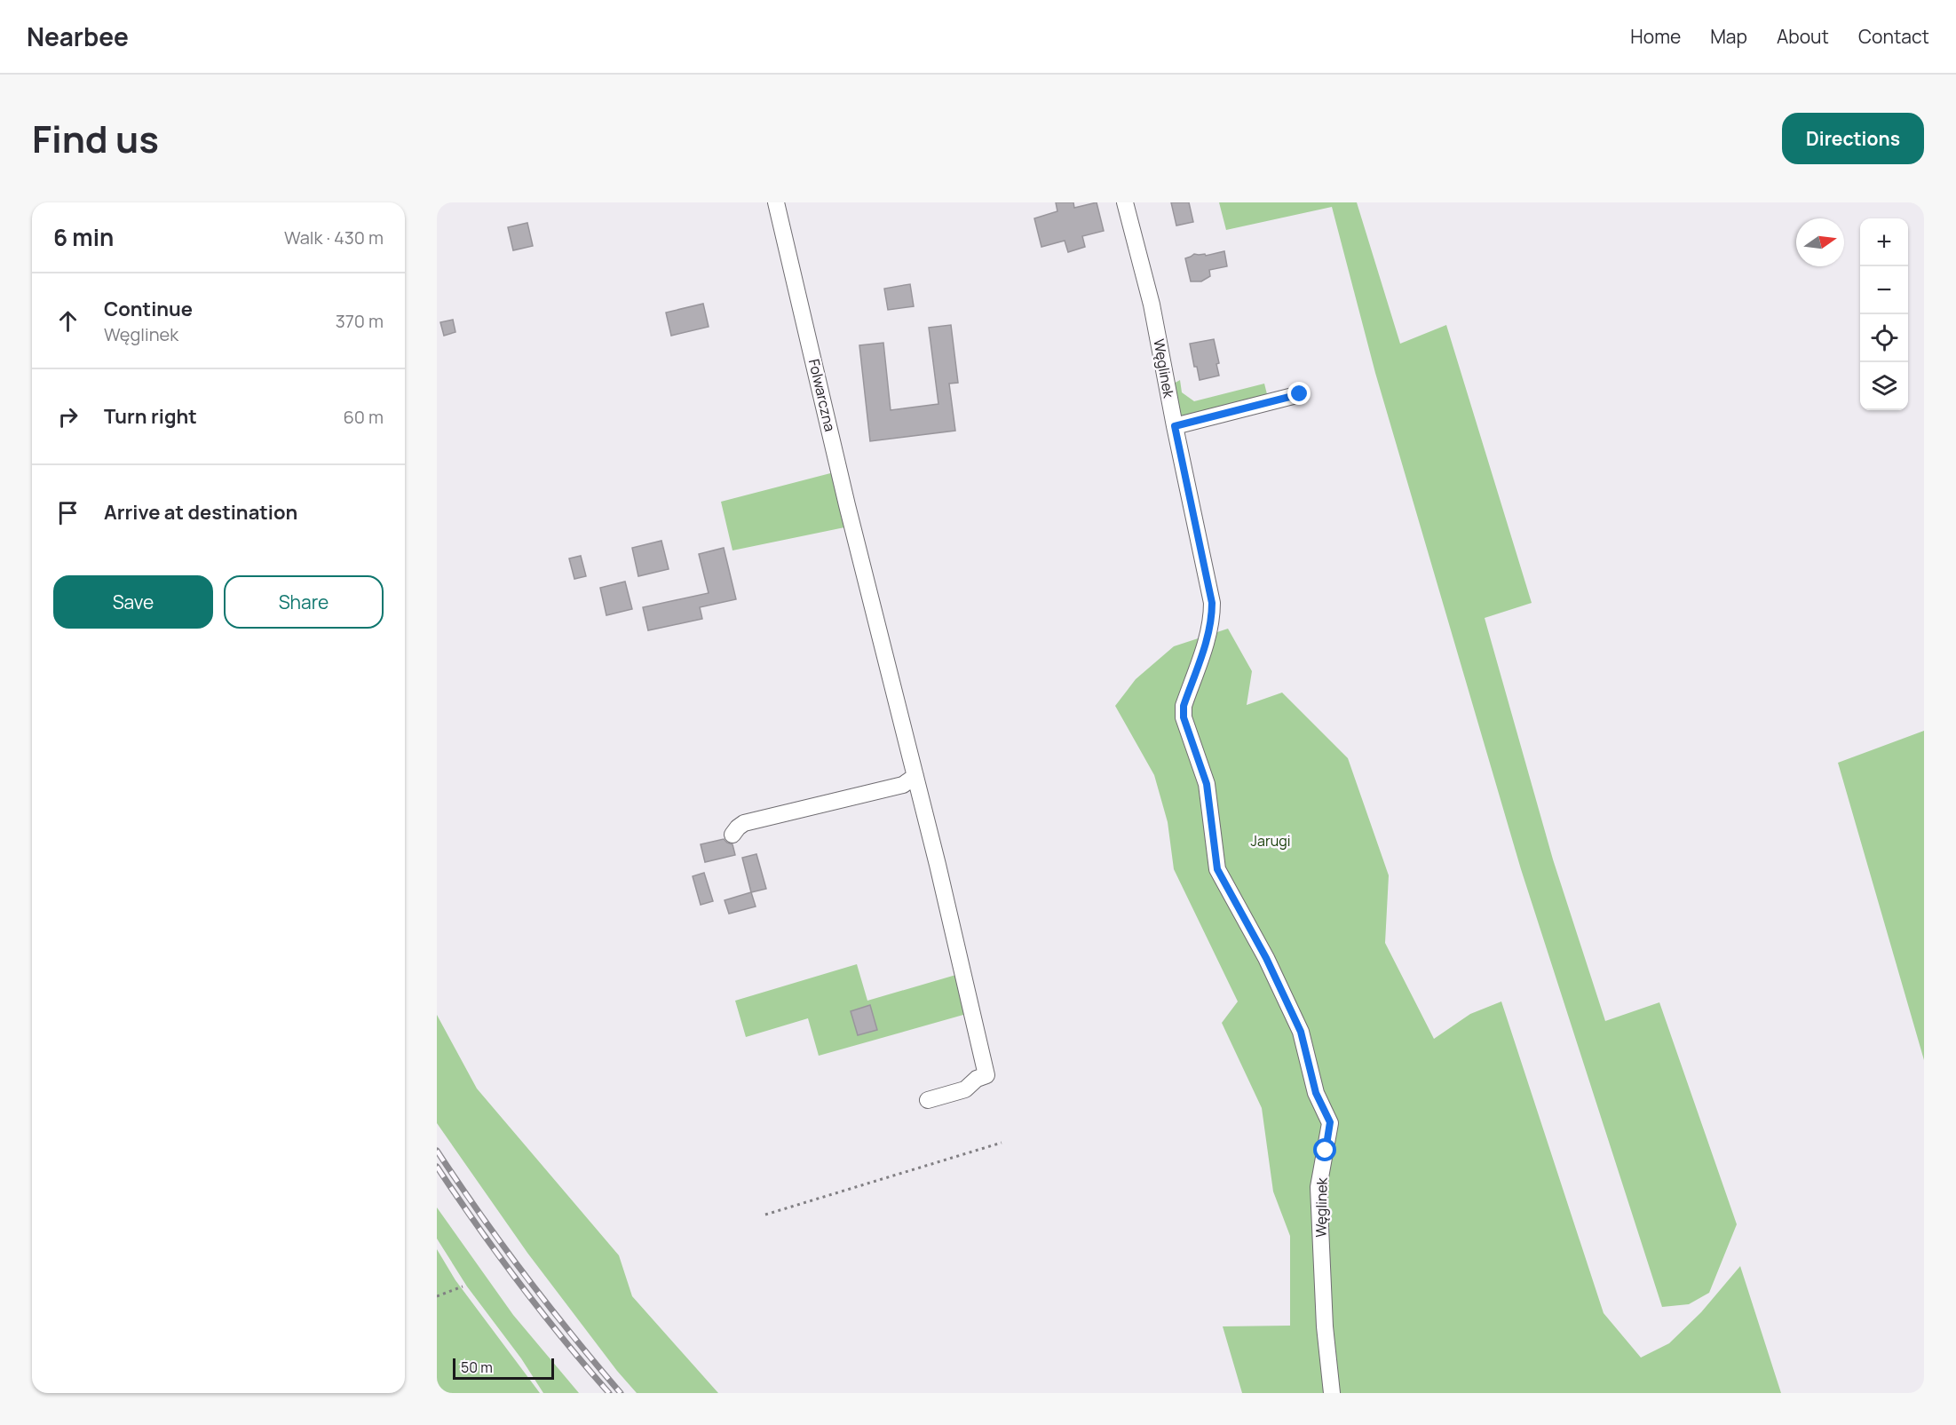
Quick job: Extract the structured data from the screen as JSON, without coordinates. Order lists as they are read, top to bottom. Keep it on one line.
{"streets":{"street":["Węglinek","Folwarczna"]},"parks":["Jarugi"],"scale_bar":"50 m","north":"right","page":{"header":"Nearbee","nav":["Home","Map","About","Contact"],"title":"Find us","buttons":["Directions",["Save","Share"]],"heading":["6 min","Walk · 430 m"],"map_buttons":["+","−"],"list":[["Continue","Węglinek","370 m"],["Turn right","60 m"],"Arrive at destination"],"scale":"50 m"}}
